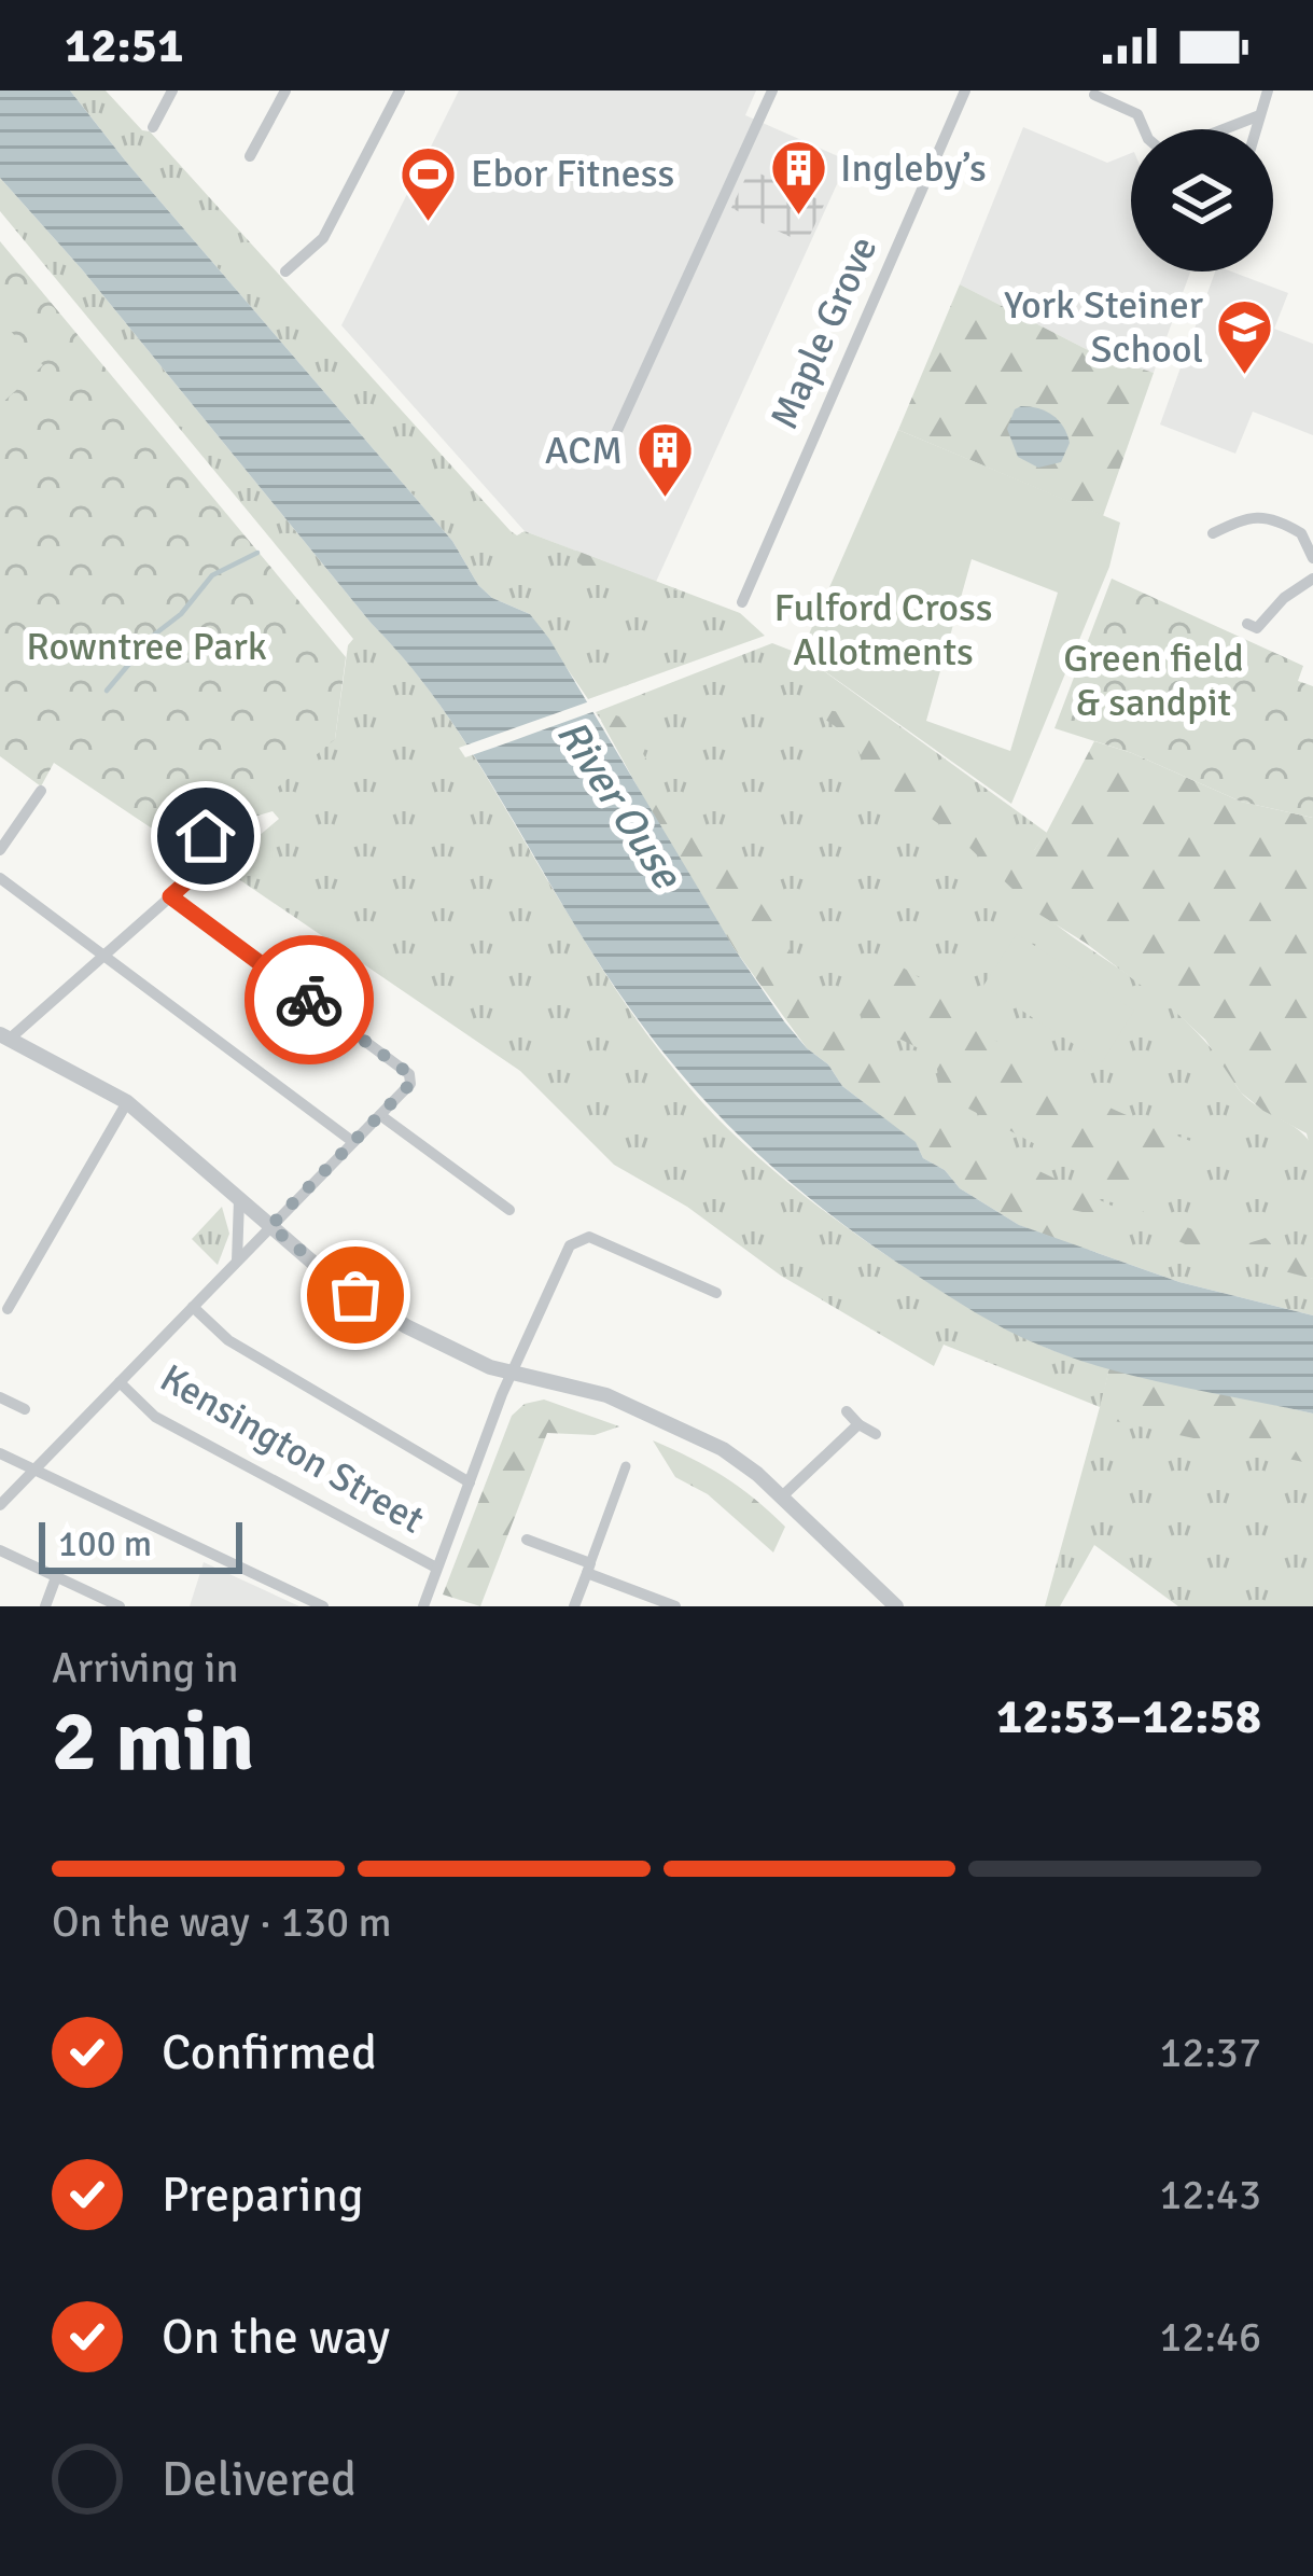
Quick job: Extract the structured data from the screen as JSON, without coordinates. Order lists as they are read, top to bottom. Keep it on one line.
{"streets":{"street":["Maple Grove","Kensington Street"]},"water":["River Ouse"],"parks":["Fulford Cross Allotments","Rowntree Park","Green field & sandpit"],"places":{"building":["Ingleby’s","ACM"],"sports":["Ebor Fitness"],"school or university":["York Steiner School"]},"scale_bar":"100 m","page":{"status":"12:51","scale":"100 m","heading":["2 min","Arriving in","12:53–12:58"],"bar":"On the way · 130 m","list":[["Confirmed","12:37"],["Preparing","12:43"],["On the way","12:46"],"Delivered"]}}
